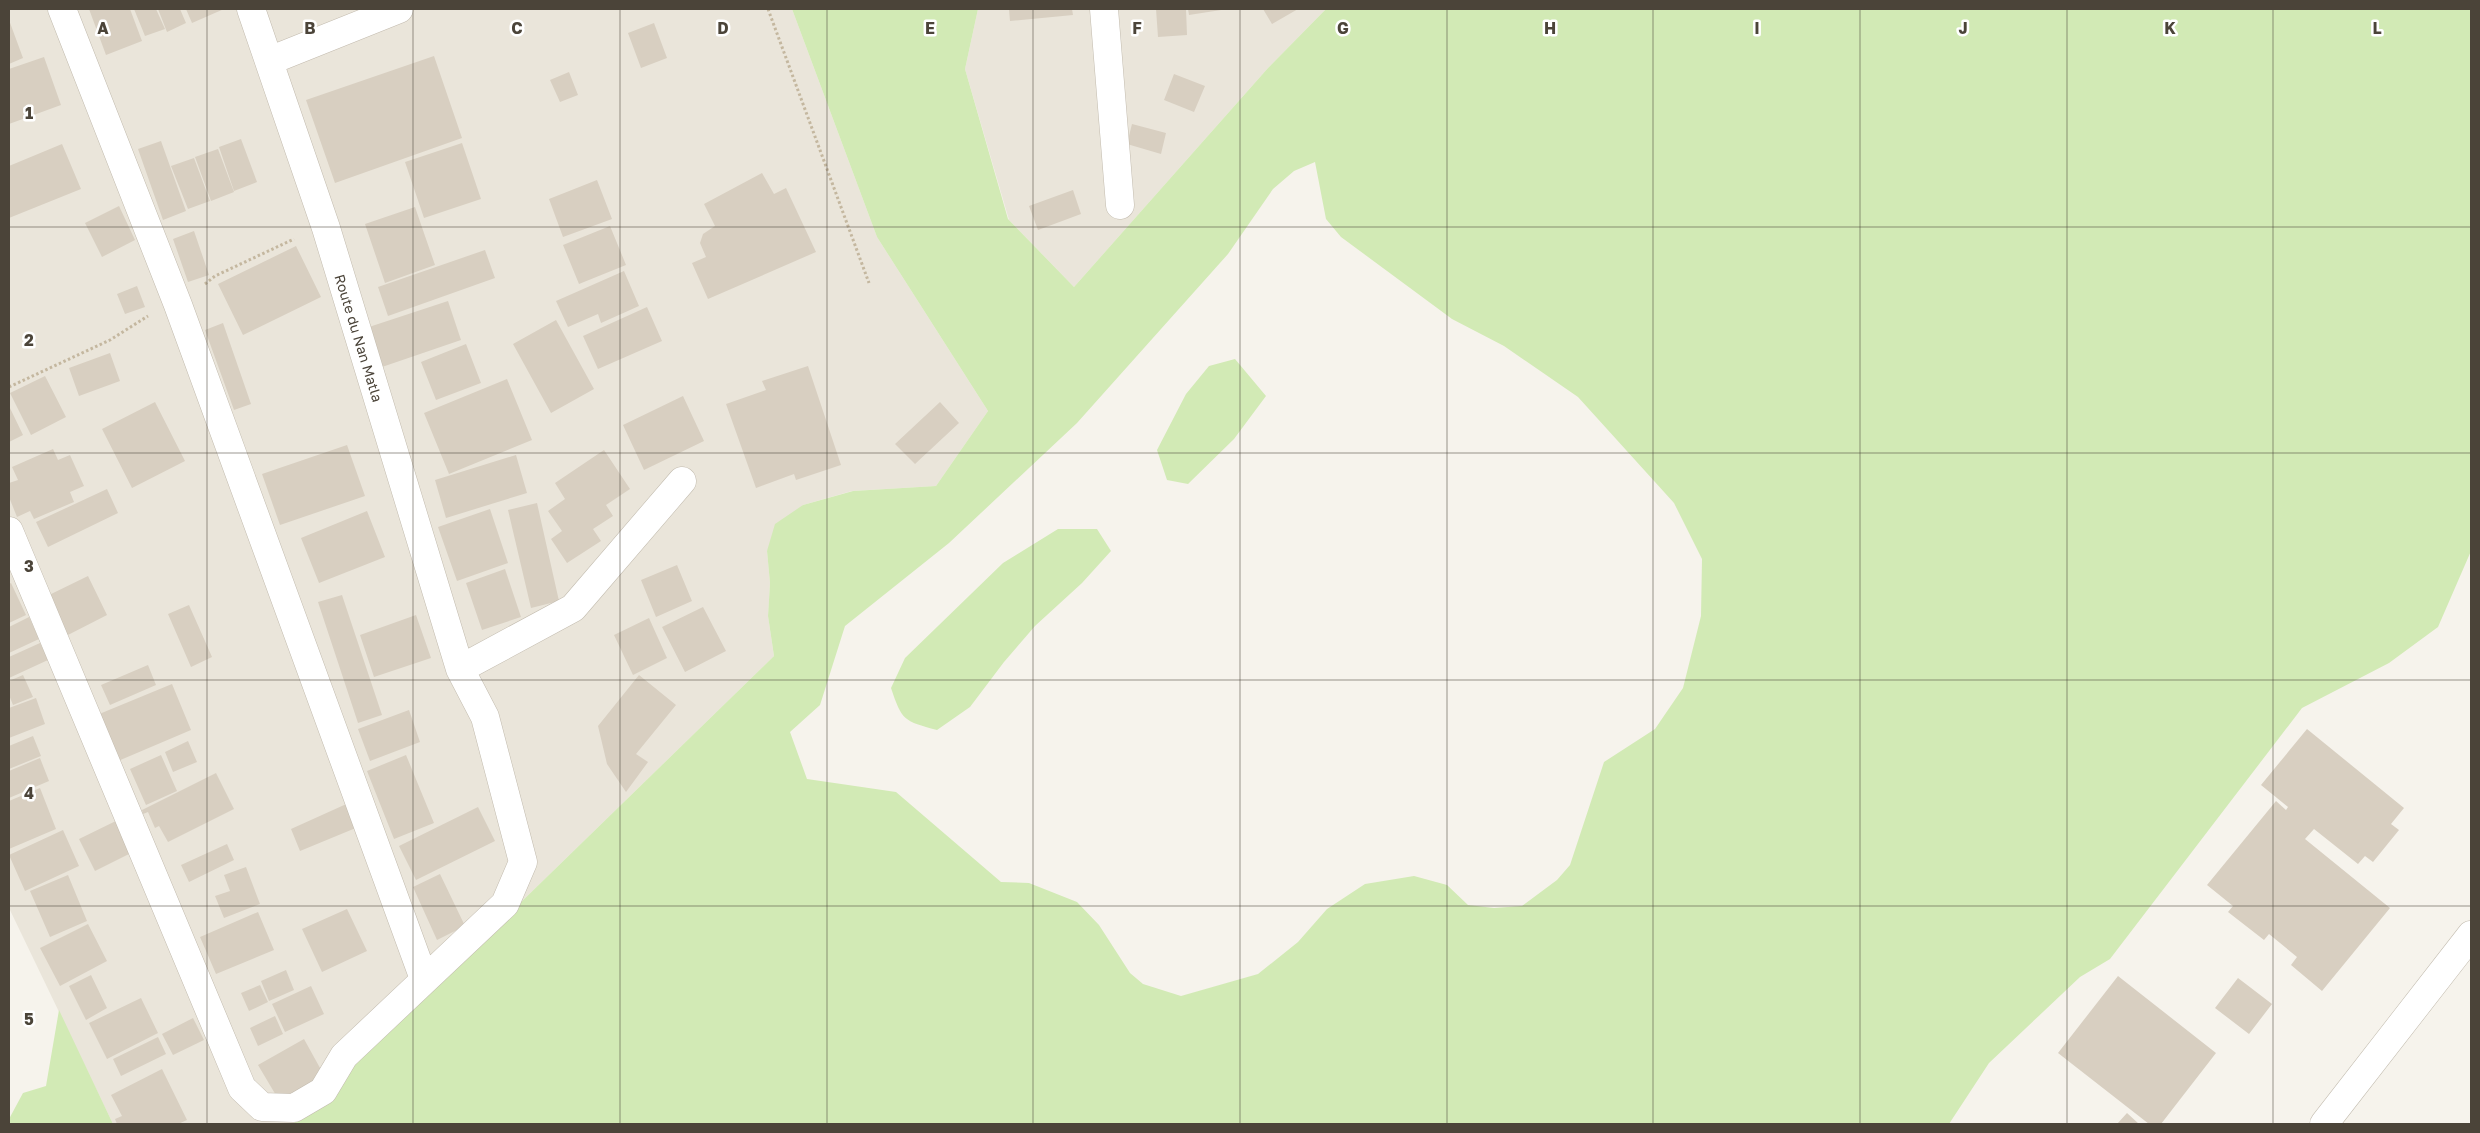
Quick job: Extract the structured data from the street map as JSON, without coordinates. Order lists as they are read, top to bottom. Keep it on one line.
{"streets":{"street":["Route du Nan Matla"]},"grid":{"columns":["A","B","C","D","E","F","G","H","I","J","K","L"],"rows":["1","2","3","4","5"]}}
